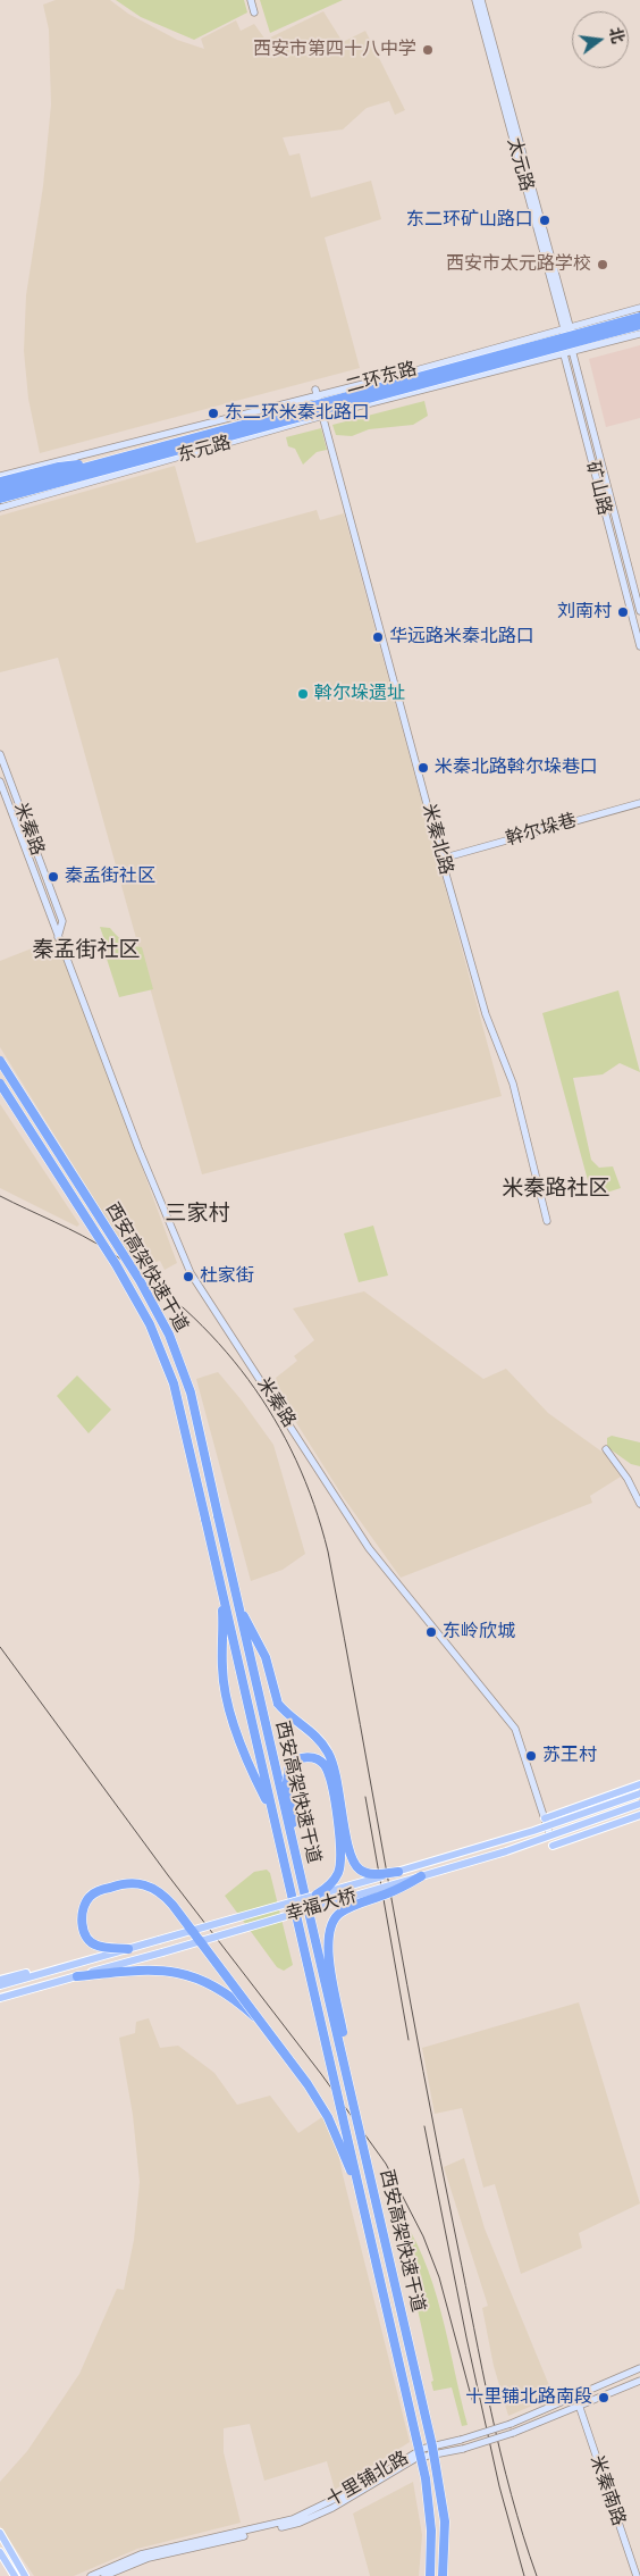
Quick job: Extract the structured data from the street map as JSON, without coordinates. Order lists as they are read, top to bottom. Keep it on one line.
{"streets":{"highway":["二环东路","西安高架快速干道"],"main road":["幸福大桥"],"street":["太元路","东元路","矿山路","米秦路","幹尔垛巷","米秦北路","十里铺北路","米秦南路"]},"crossings":[["太元路","东元路"],["太元路","矿山路"],["东元路","矿山路"],["东元路","米秦北路"],["幹尔垛巷","米秦北路"],["十里铺北路","米秦南路"]],"districts":["秦孟街社区","米秦路社区","三家村"],"places":["西安市第四十八中学","东二环矿山路口","西安市太元路学校","东二环米秦北路口","刘南村","华远路米秦北路口","斡尔垛遗址","米秦北路斡尔垛巷口","秦孟街社区","杜家街","东岭欣城","苏王村","十里铺北路南段"],"north":"right"}
